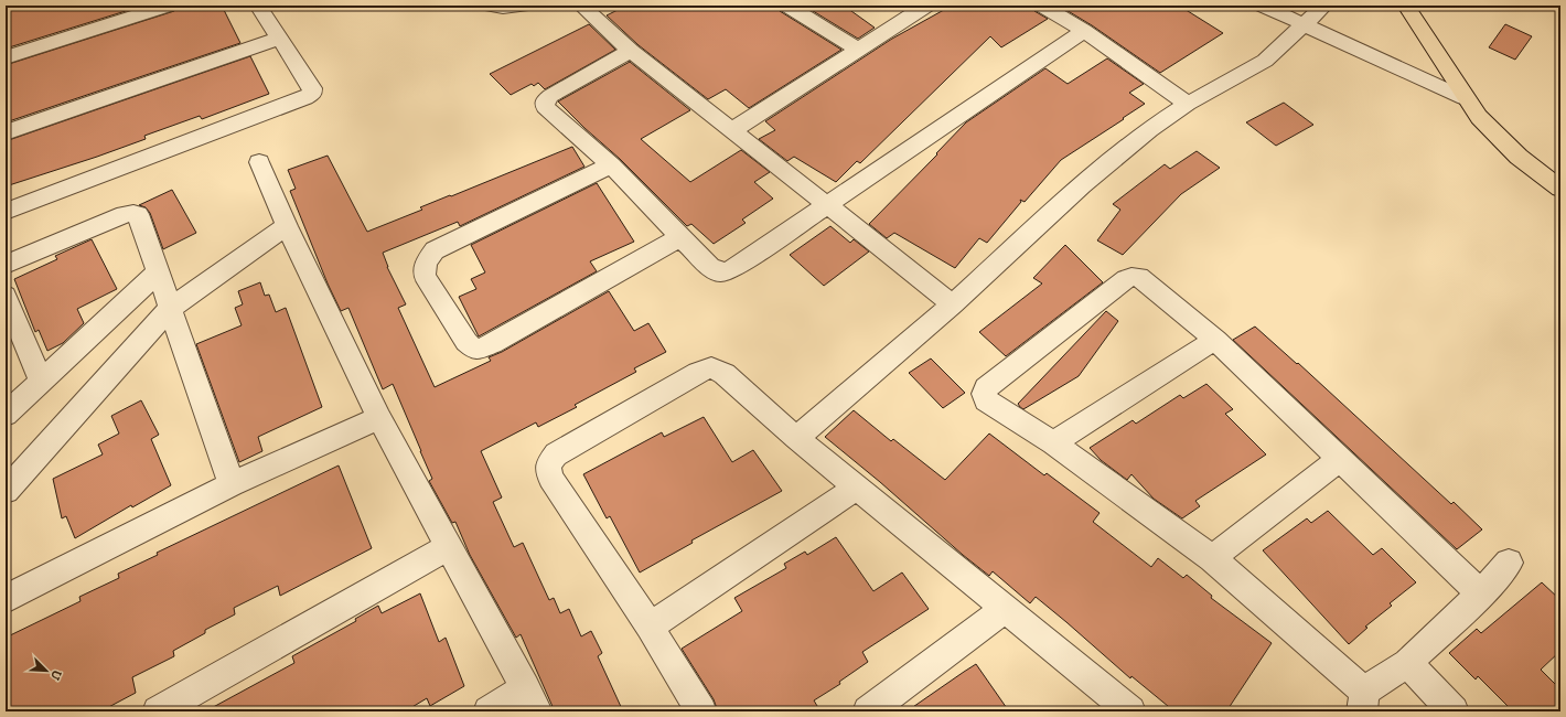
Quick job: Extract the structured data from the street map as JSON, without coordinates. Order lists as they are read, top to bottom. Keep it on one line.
{"north":"bottom right"}
